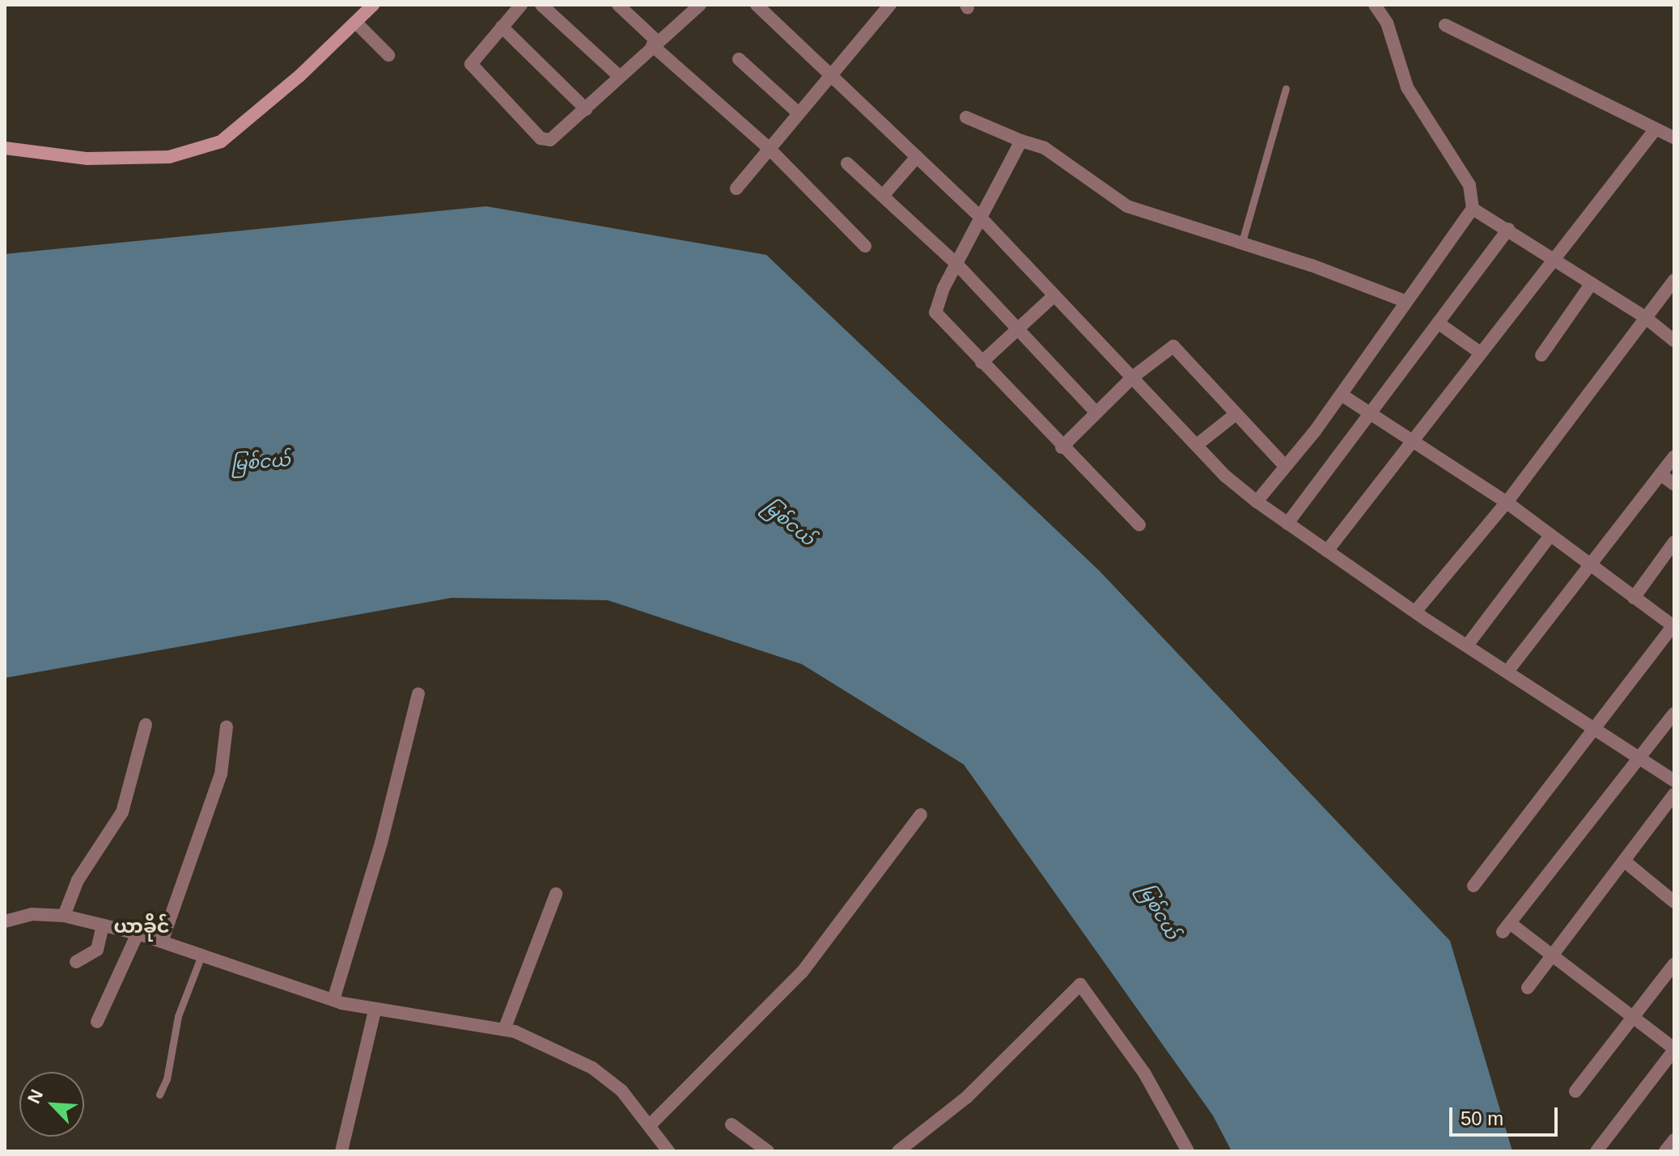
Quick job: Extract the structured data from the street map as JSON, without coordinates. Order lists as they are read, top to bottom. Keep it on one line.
{"districts":["ယာခိုင်"],"water":["မြစ်ငယ်"],"scale_bar":"50 m","north":"top left"}
